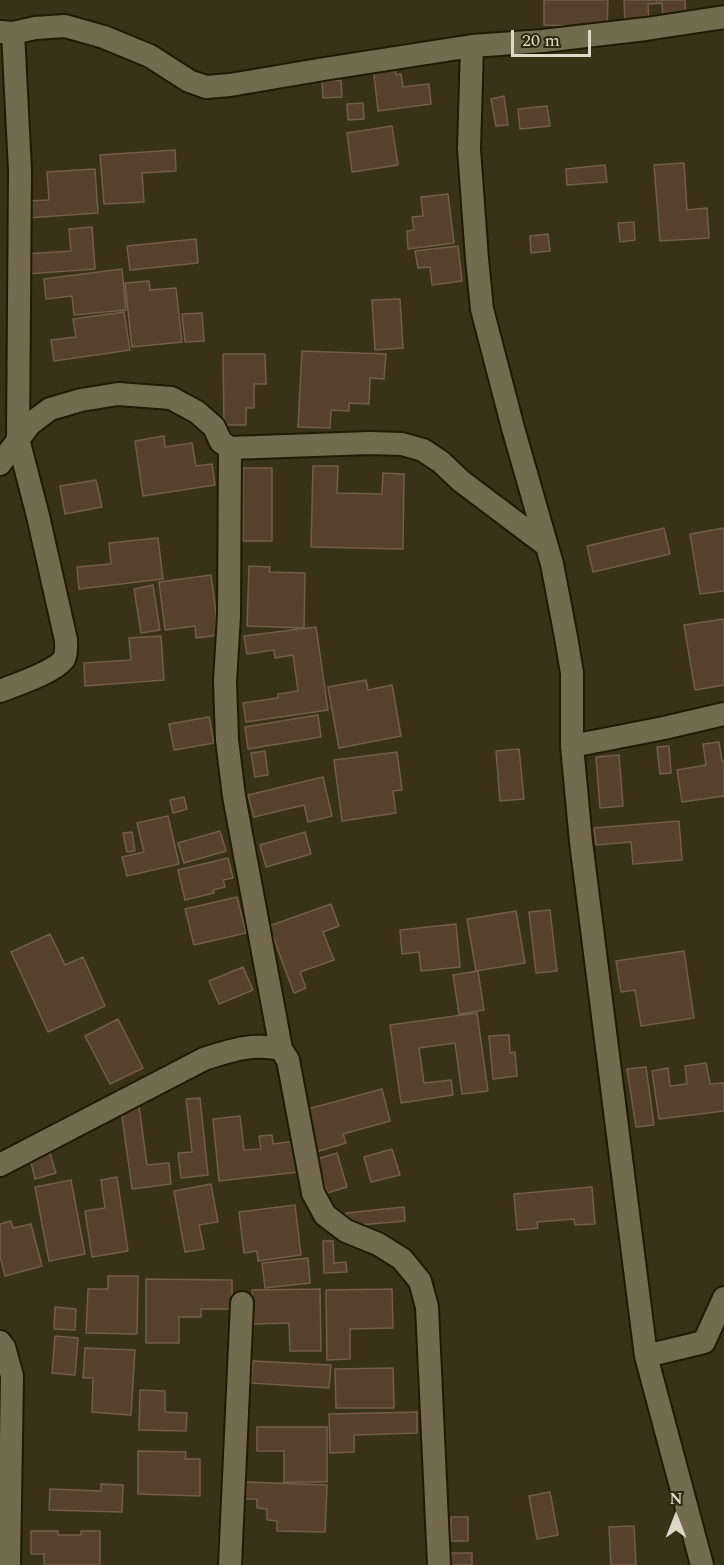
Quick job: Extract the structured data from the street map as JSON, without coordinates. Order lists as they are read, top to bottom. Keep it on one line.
{"scale_bar":"20 m","north":"top"}
